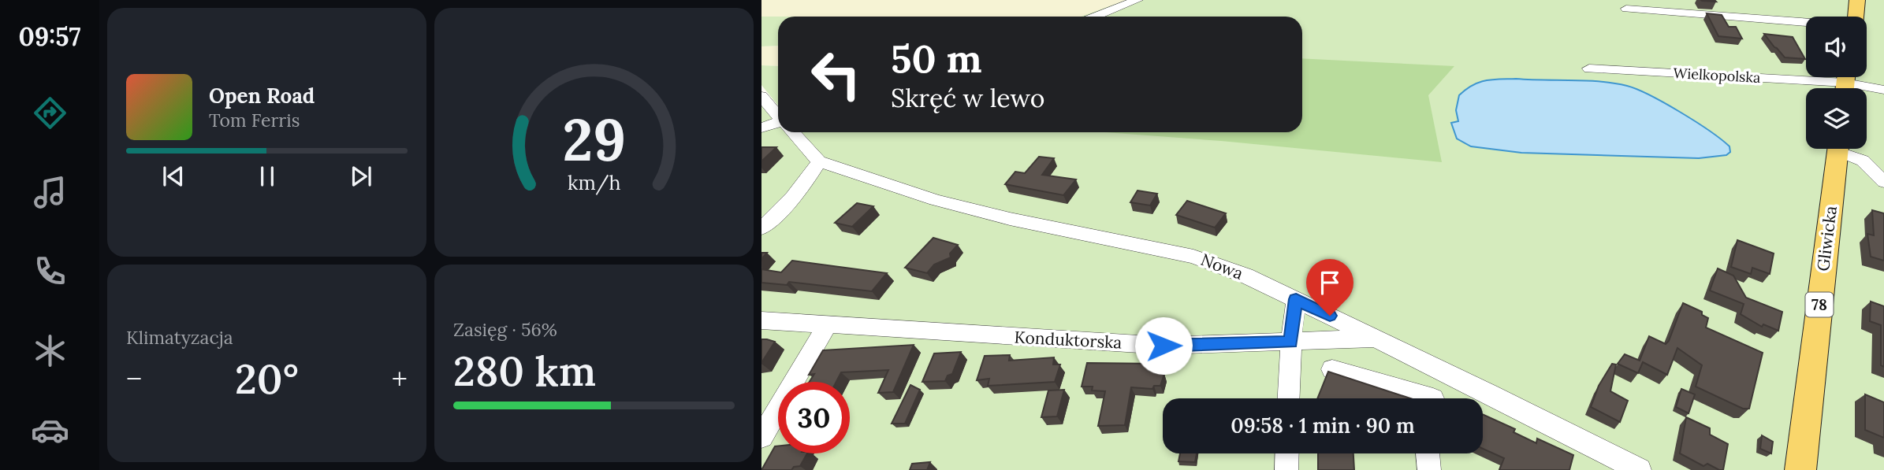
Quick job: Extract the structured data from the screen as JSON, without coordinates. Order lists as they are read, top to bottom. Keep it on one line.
{"streets":{"main road":["Gliwicka","78"],"street":["Wielkopolska","Nowa","Konduktorska"]},"crossings":[["Nowa","Konduktorska"]],"page":{"tabs":"09:57","turn":["50 m","Skręć w lewo"],"song":["Open Road","Tom Ferris"],"tile":["Klimatyzacja",["Zasięg · 56%","280 km"]],"heat":["−","20°","+"],"limit":"30","trip":"09:58 · 1 min · 90 m","gauge":["29","km/h"]}}
